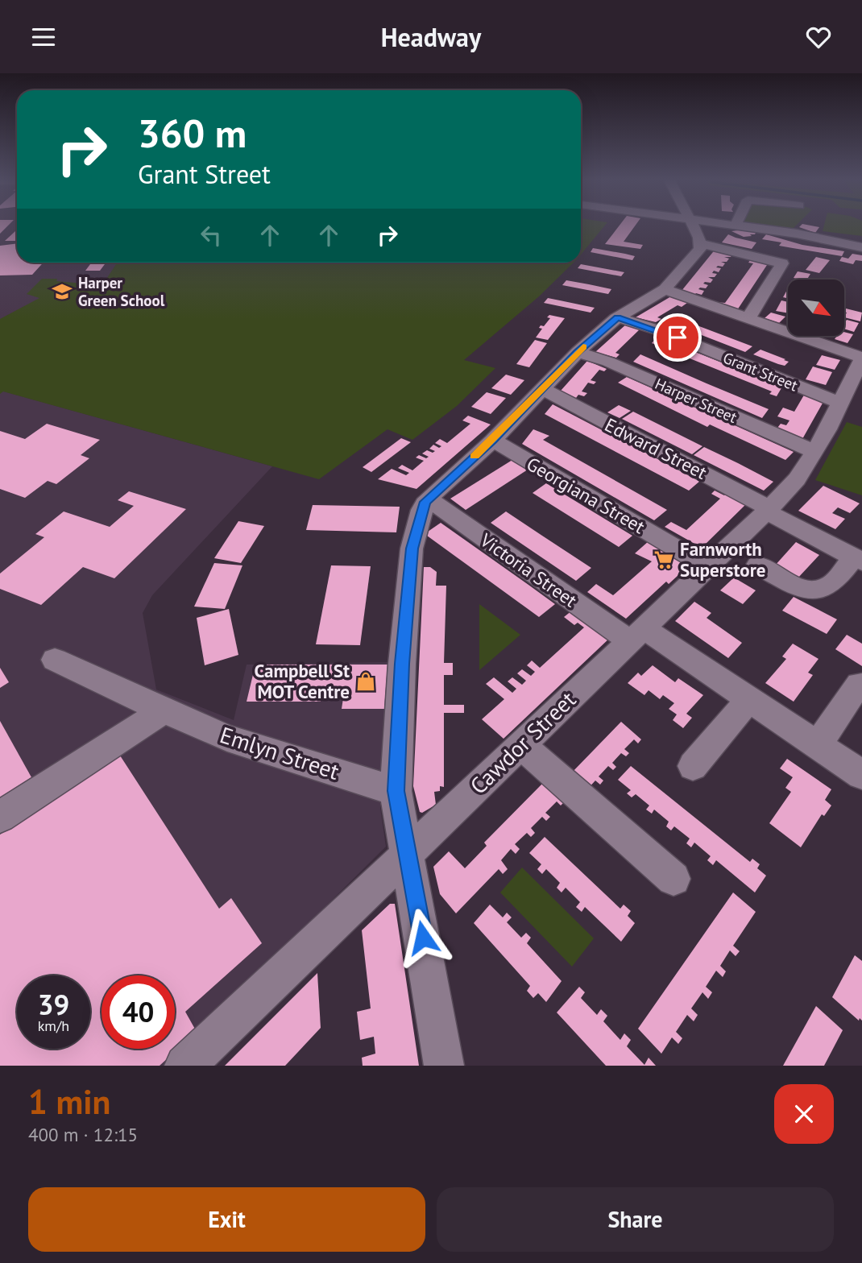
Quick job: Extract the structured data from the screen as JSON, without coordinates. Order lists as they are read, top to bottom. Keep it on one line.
{"streets":{"street":["Grant Street","Harper Street","Edward Street","Georgiana Street","Victoria Street","Cawdor Street","Emlyn Street"]},"crossings":[["Grant Street","Cawdor Street"],["Harper Street","Cawdor Street"],["Edward Street","Cawdor Street"],["Georgiana Street","Cawdor Street"],["Victoria Street","Cawdor Street"]],"places":{"school or university":["Harper Green School"],"supermarket":["Farnworth Superstore"],"shop":["Campbell St MOT Centre"]},"north":"bottom right","page":{"header":"Headway","turn":["360 m","Grant Street"],"speed":"39 km/h","limit":"40","heading":["1 min","400 m · 12:15"],"buttons":["Exit","Share"]}}
